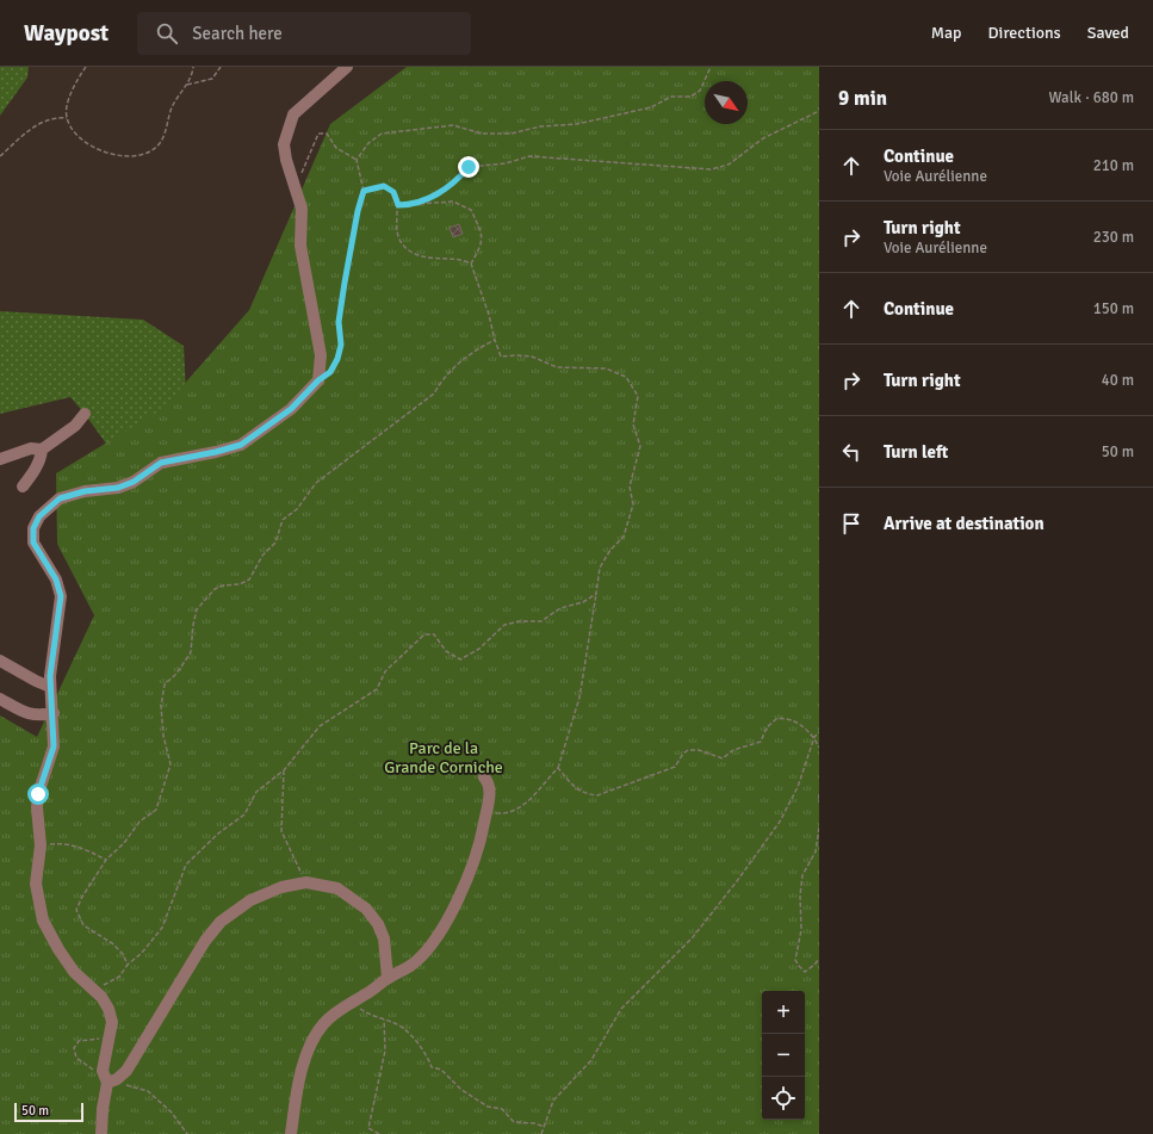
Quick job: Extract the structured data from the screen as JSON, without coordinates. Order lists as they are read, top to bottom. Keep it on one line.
{"parks":["Parc de la Grande Corniche"],"scale_bar":"50 m","north":"bottom right","page":{"header":"Waypost","search":"Search here","nav":["Map","Directions","Saved"],"heading":["9 min","Walk · 680 m"],"list":[["Continue","Voie Aurélienne","210 m"],["Turn right","Voie Aurélienne","230 m"],["Continue","150 m"],["Turn right","40 m"],["Turn left","50 m"],"Arrive at destination"],"map_buttons":["+","−"],"scale":"50 m"}}
